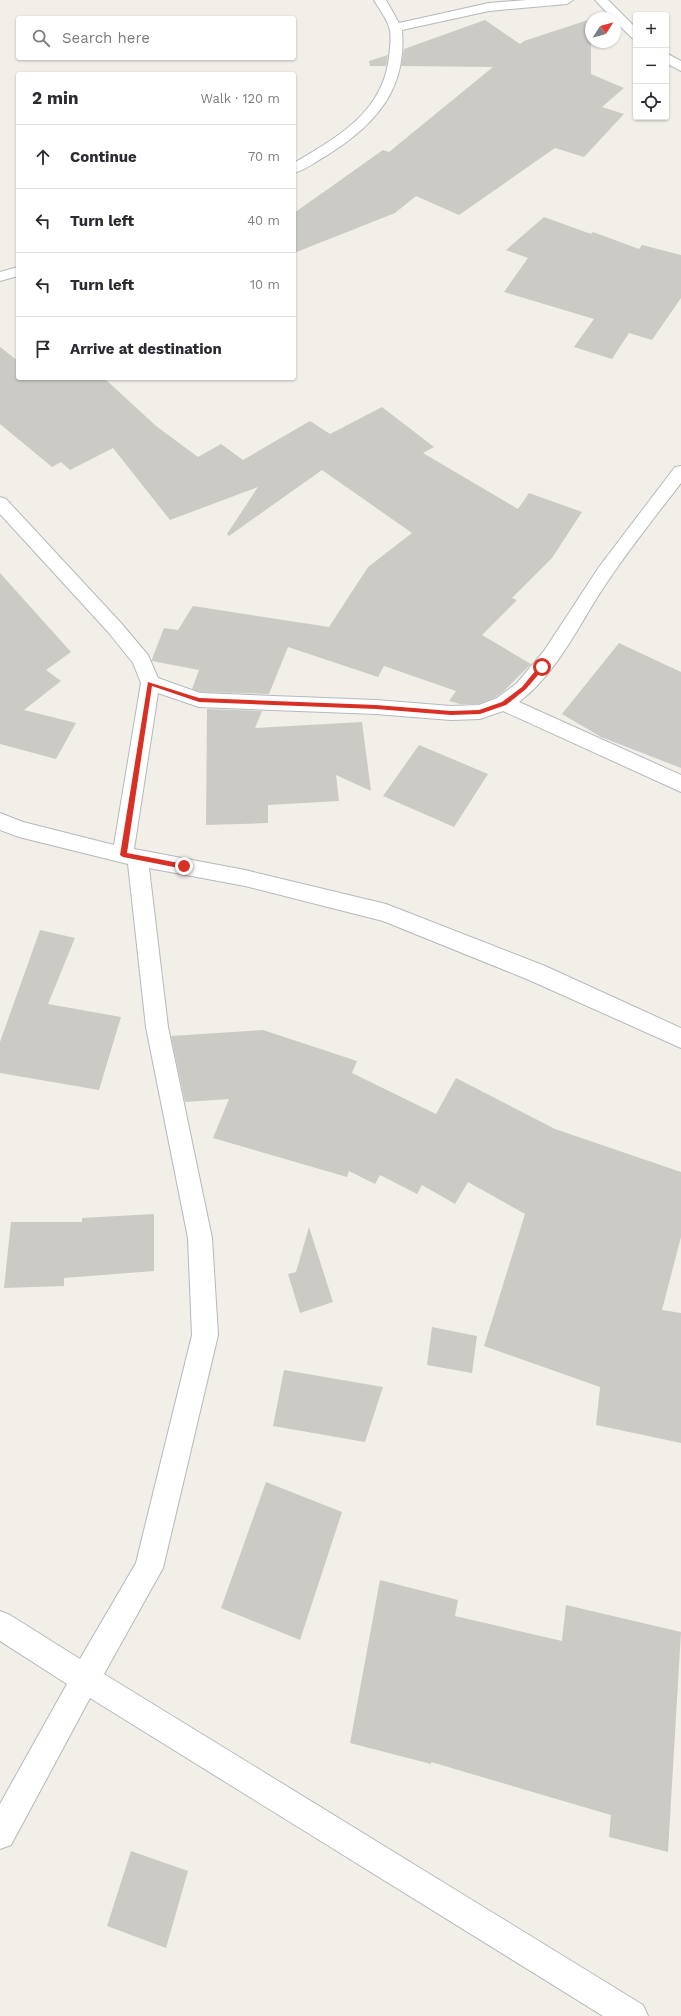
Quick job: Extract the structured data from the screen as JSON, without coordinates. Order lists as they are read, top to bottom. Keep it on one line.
{"north":"top right","page":{"map_buttons":["+","−"],"search":"Search here","heading":["2 min","Walk · 120 m"],"list":[["Continue","70 m"],["Turn left","40 m"],["Turn left","10 m"],"Arrive at destination"]}}
